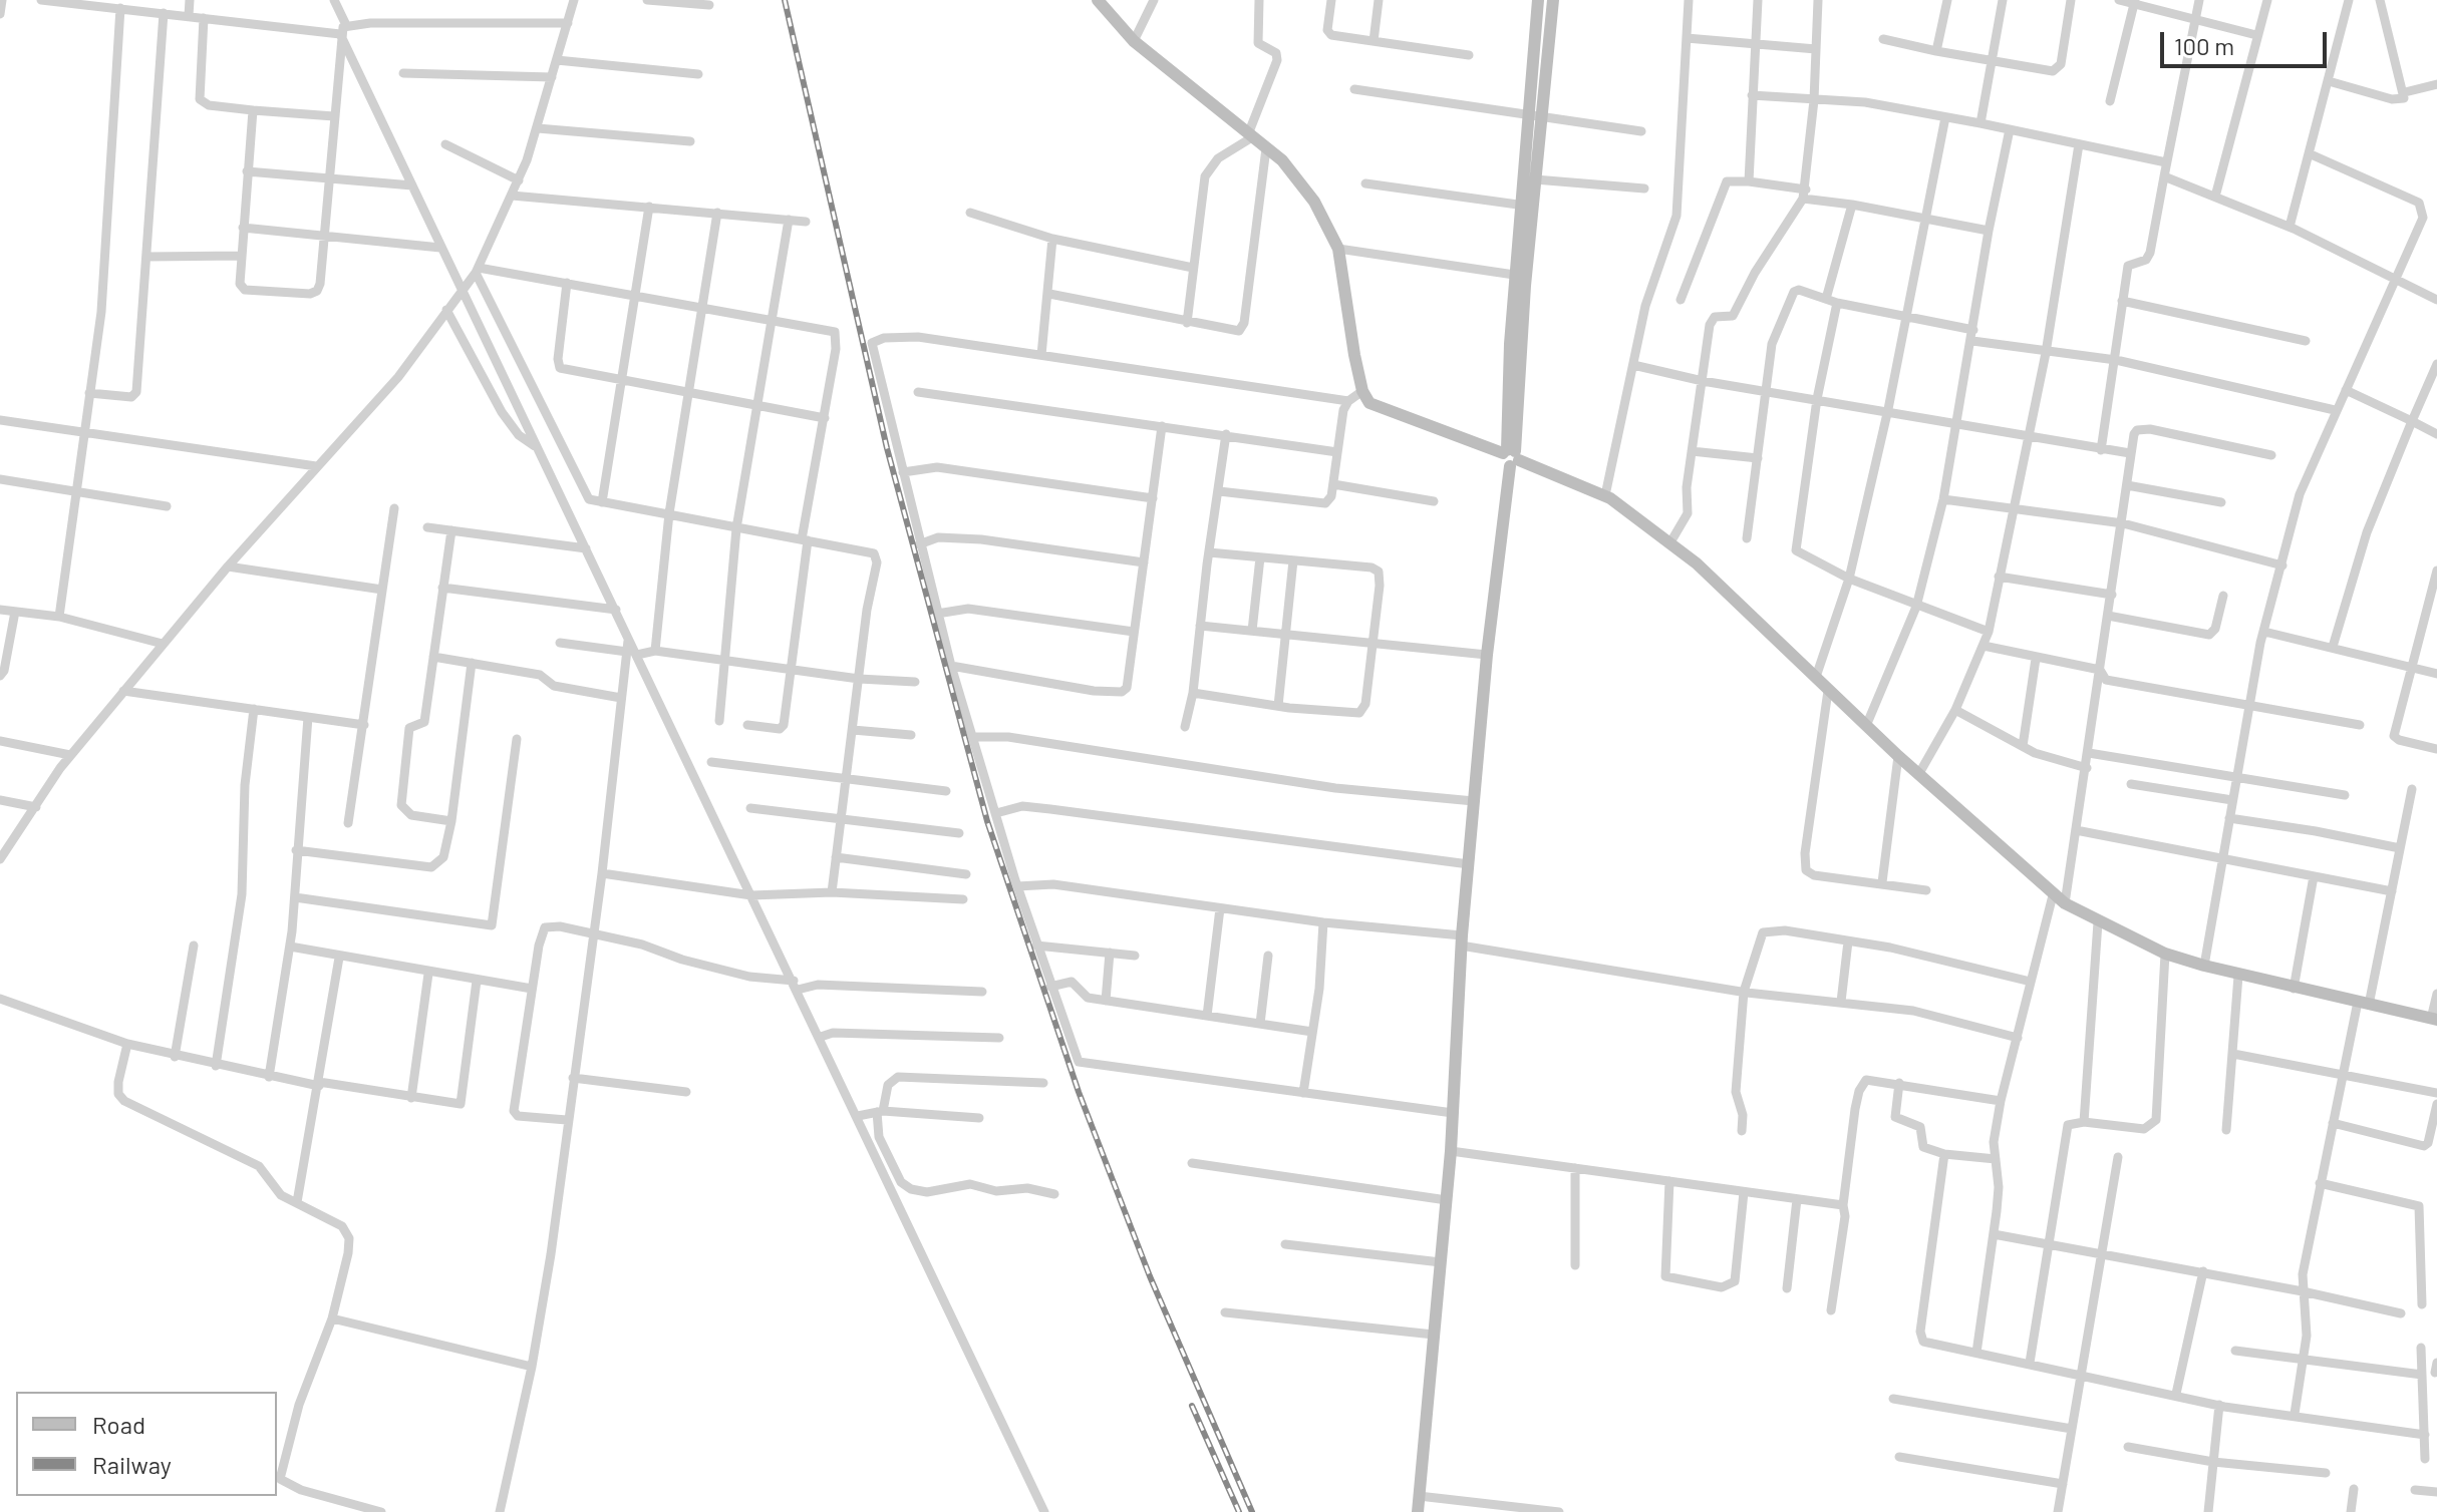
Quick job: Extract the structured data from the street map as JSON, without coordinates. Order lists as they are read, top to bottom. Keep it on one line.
{"legend":["Road","Railway"],"scale_bar":"100 m"}
